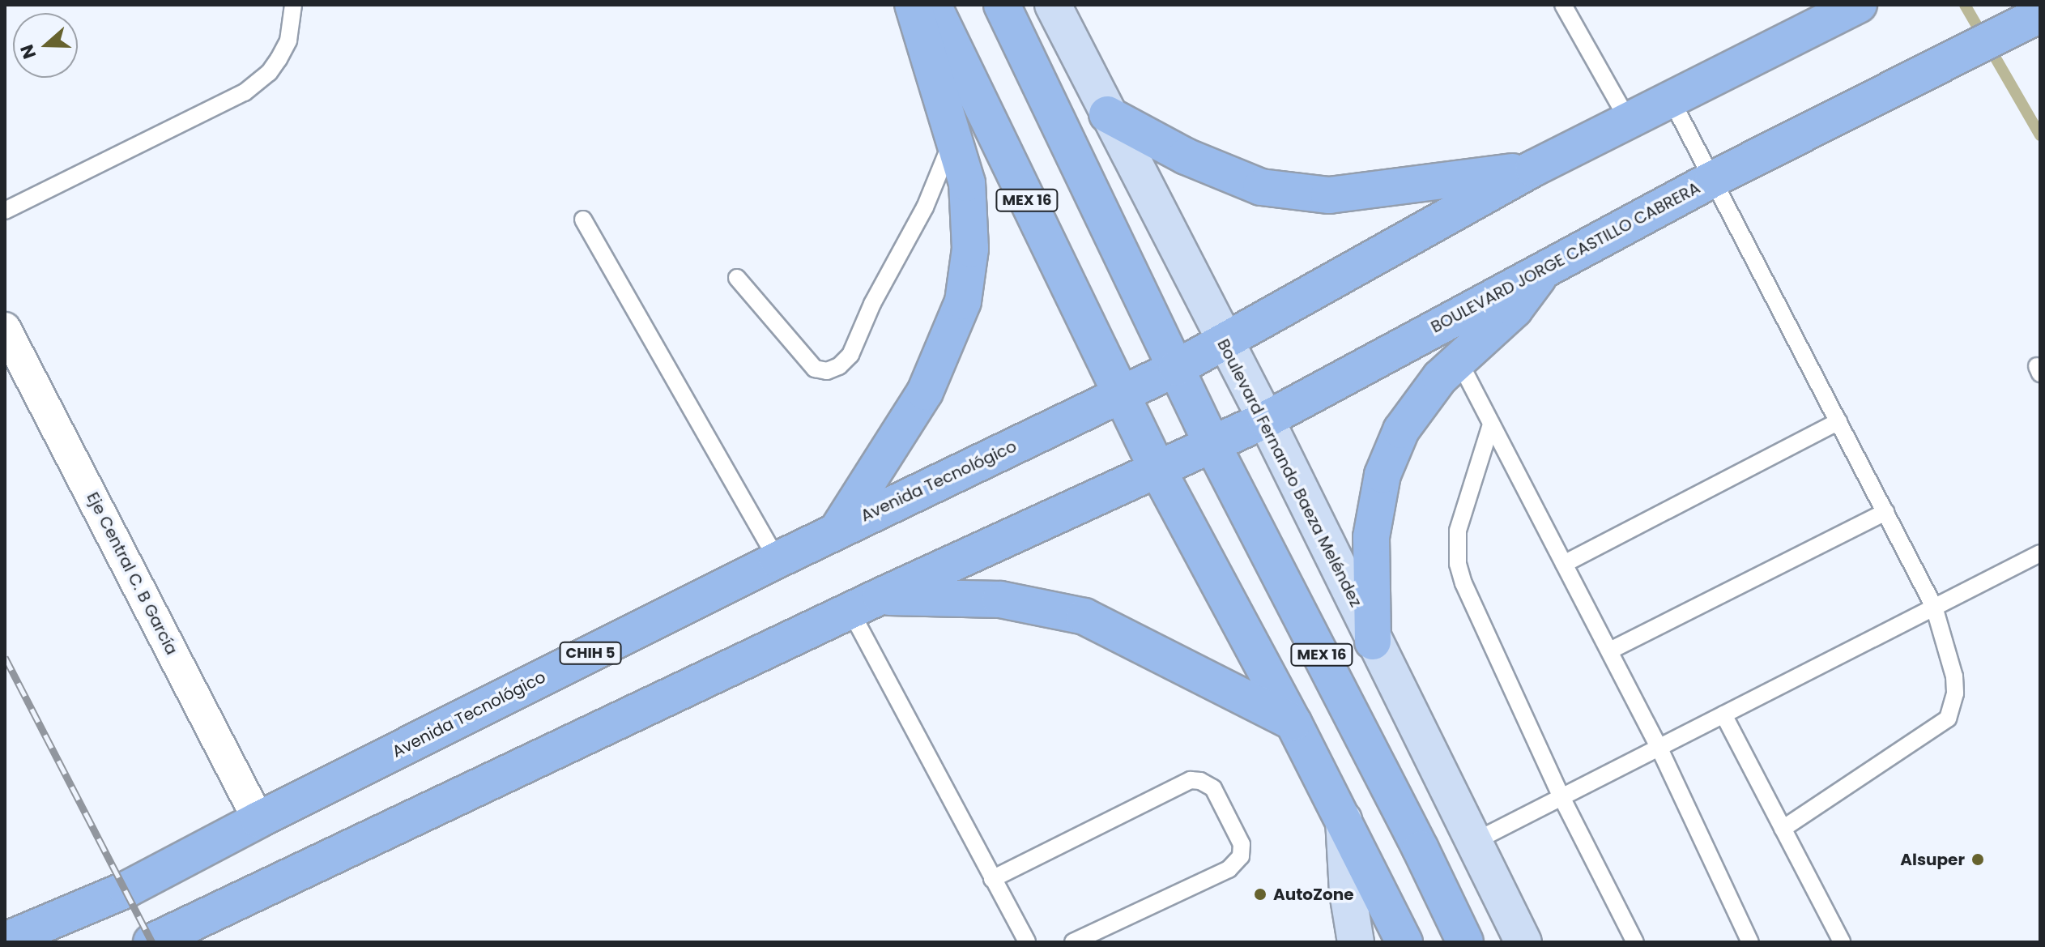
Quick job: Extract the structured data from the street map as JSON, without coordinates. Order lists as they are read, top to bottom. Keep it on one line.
{"streets":{"main road":["MEX 16","BOULEVARD JORGE CASTILLO CABRERA","Avenida Tecnológico","CHIH 5"],"street":["Boulevard Fernando Baeza Meléndez","Eje Central C. B García"]},"crossings":[["MEX 16","BOULEVARD JORGE CASTILLO CABRERA"],["MEX 16","Avenida Tecnológico"],["BOULEVARD JORGE CASTILLO CABRERA","Boulevard Fernando Baeza Meléndez"],["Boulevard Fernando Baeza Meléndez","Avenida Tecnológico"],["Avenida Tecnológico","Eje Central C. B García"]],"places":["Alsuper","AutoZone"],"north":"left"}
